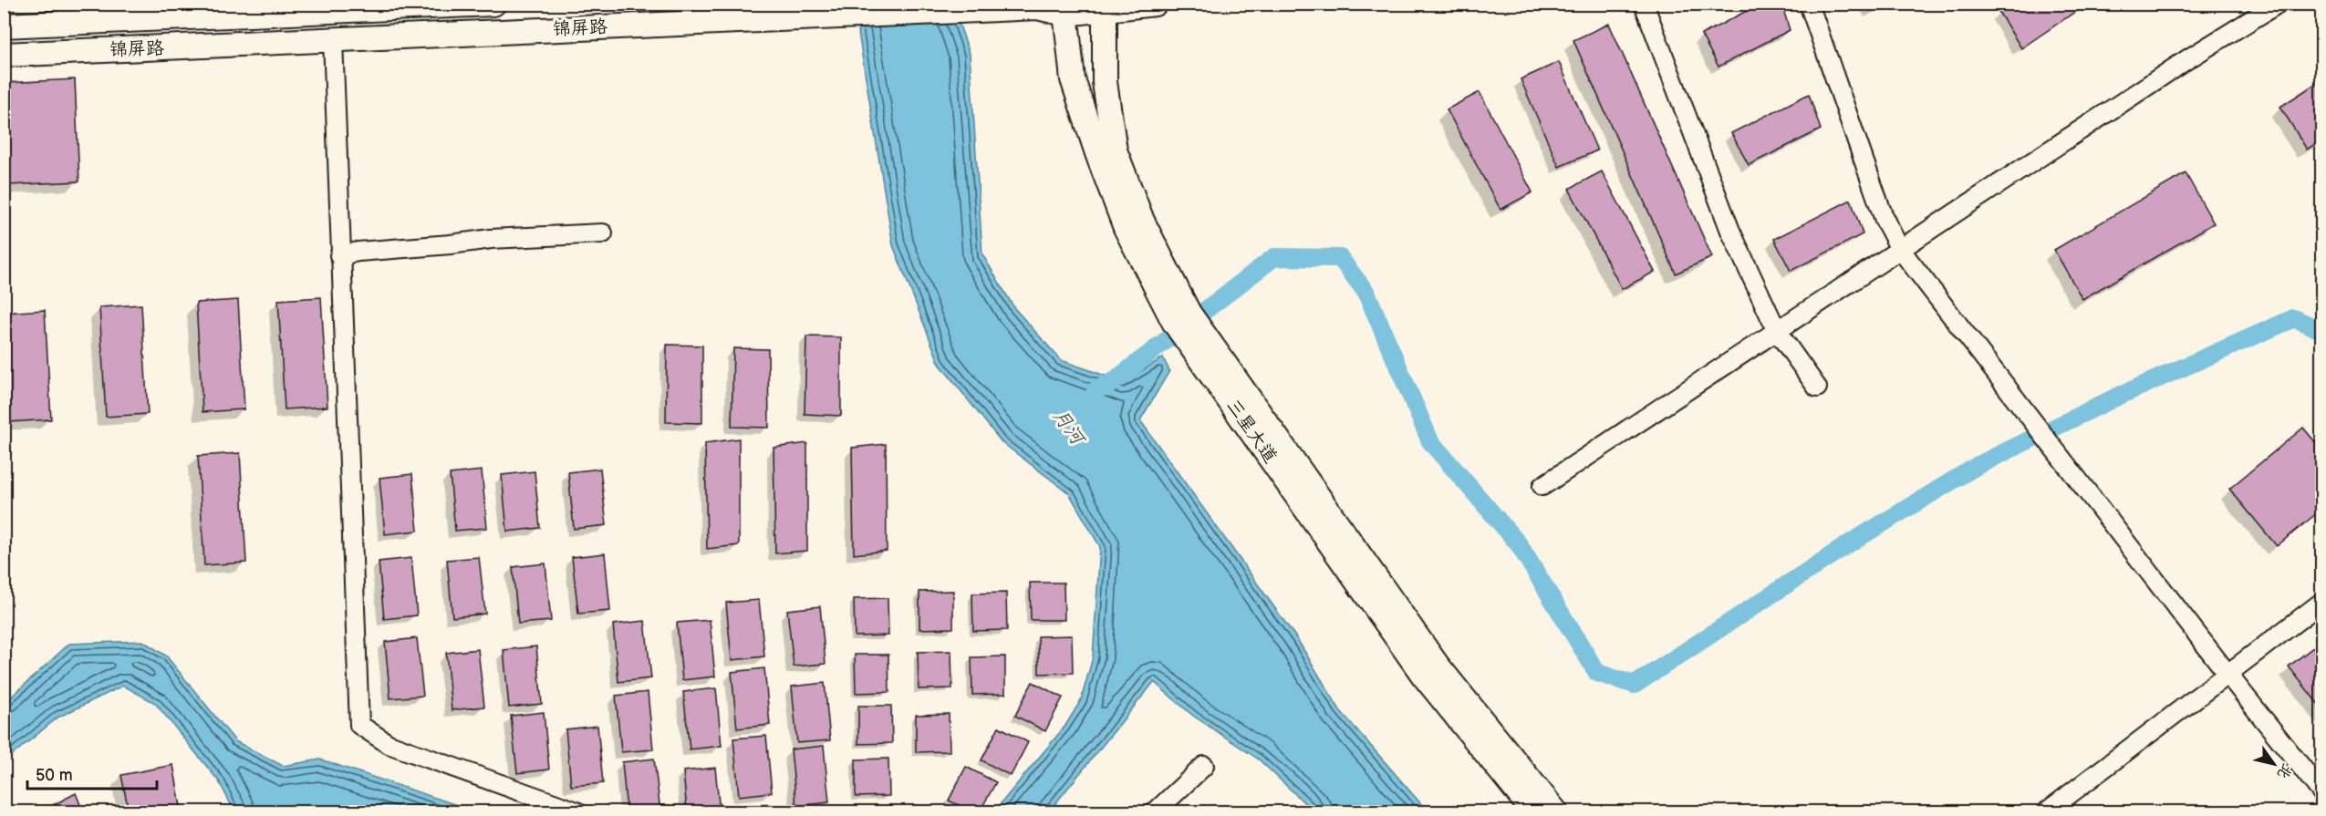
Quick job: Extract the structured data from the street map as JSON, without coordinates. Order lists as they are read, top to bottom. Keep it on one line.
{"streets":{"street":["锦屏路","三星大道"]},"crossings":[["锦屏路","三星大道"]],"water":["月河"],"scale_bar":"50 m","north":"bottom right"}
